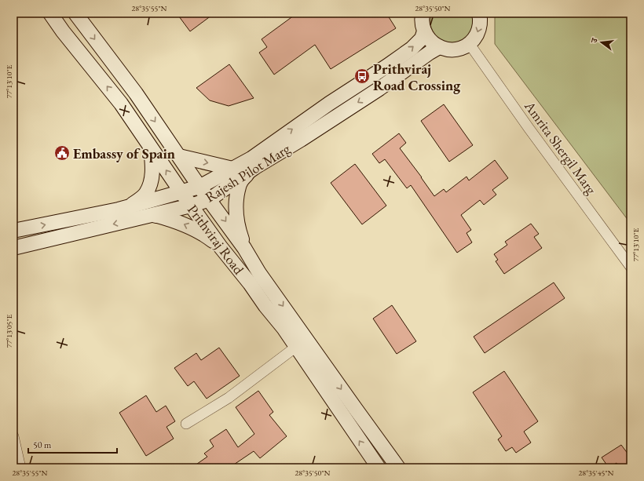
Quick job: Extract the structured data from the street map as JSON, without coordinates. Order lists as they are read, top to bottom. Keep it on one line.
{"streets":{"main road":["Rajesh Pilot Marg","Prithviraj Road"],"street":["Amrita Shergil Marg"]},"crossings":[["Rajesh Pilot Marg","Prithviraj Road"]],"places":{"bus stop":["Prithviraj Road Crossing"],"public building":["Embassy of Spain"]},"scale_bar":"50 m","north":"left","coordinates":["28°35'55\"N","28°35'50\"N","77°13'10\"E","77°13'05\"E","28°35'45\"N"]}
